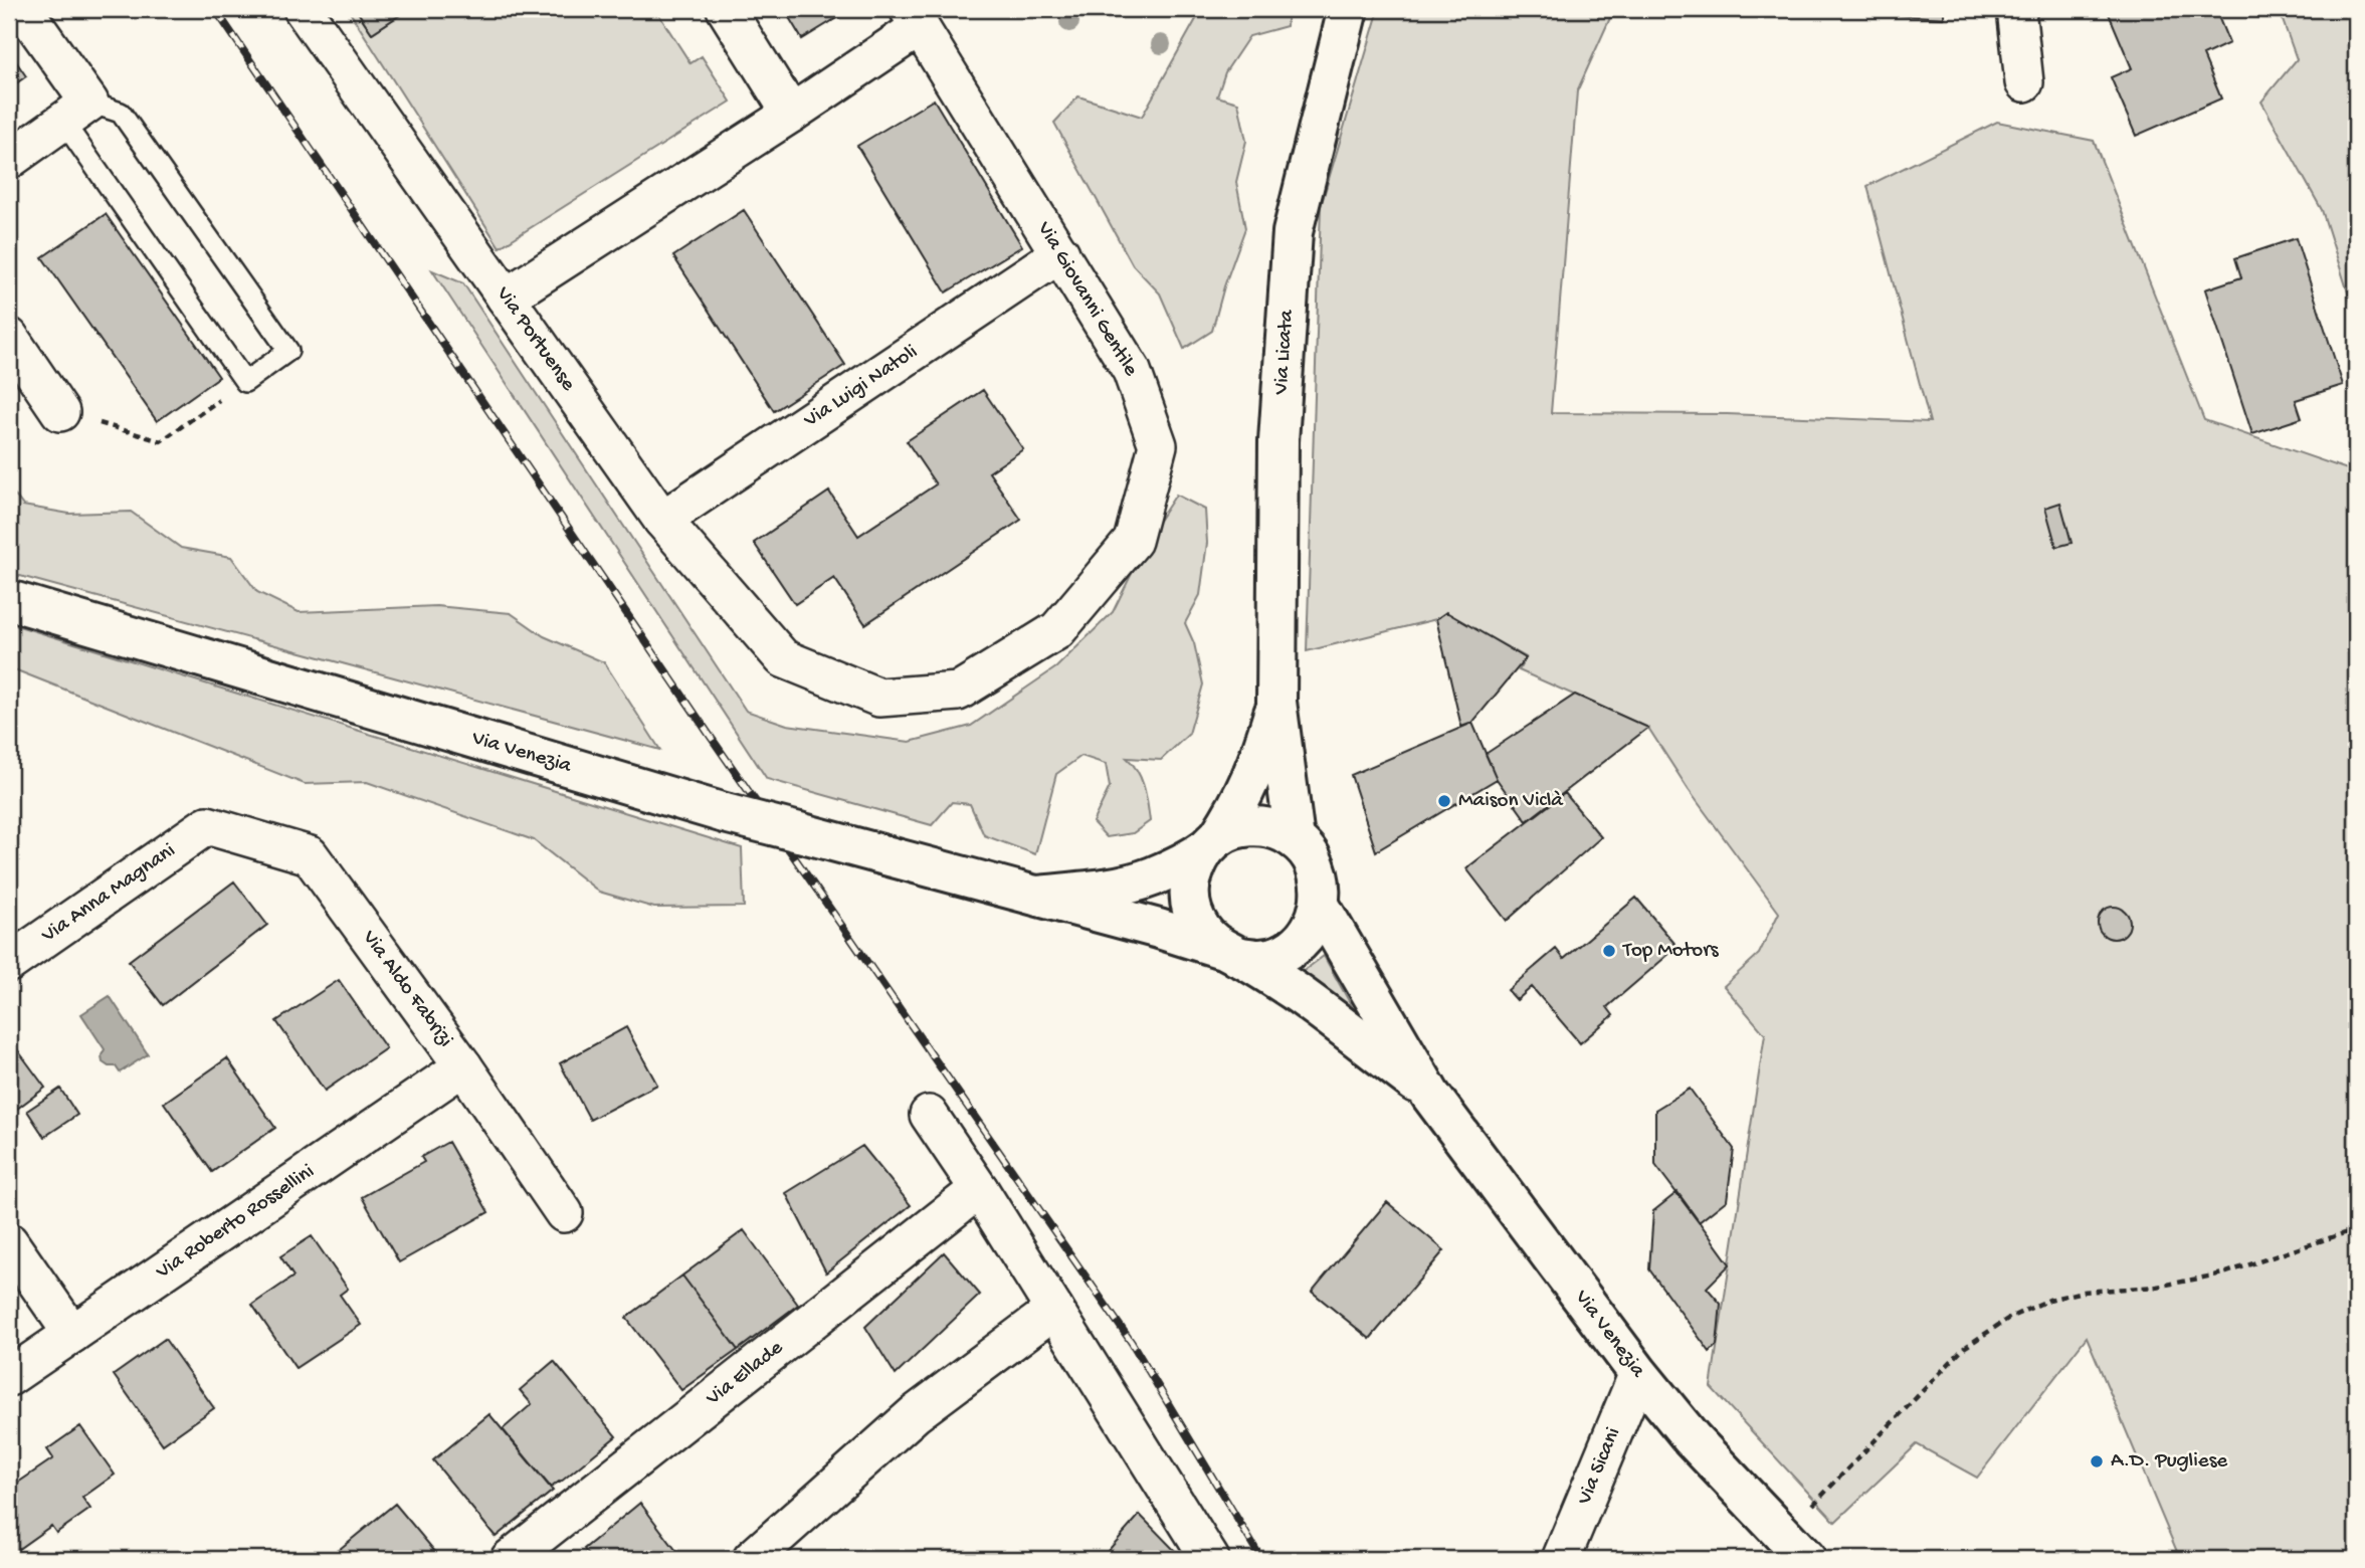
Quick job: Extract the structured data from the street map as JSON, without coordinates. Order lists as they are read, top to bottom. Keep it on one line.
{"streets":{"main road":["Via Licata","Via Venezia"],"street":["Via Giovanni Gentile","Via Portuense","Via Luigi Natoli","Via Anna Magnani","Via Aldo Fabrizi","Via Roberto Rossellini","Via Ellade","Via Sicani"]},"crossings":[["Via Giovanni Gentile","Via Portuense"],["Via Giovanni Gentile","Via Luigi Natoli"],["Via Portuense","Via Luigi Natoli"],["Via Venezia","Via Sicani"],["Via Anna Magnani","Via Aldo Fabrizi"],["Via Aldo Fabrizi","Via Roberto Rossellini"]],"places":["Maison Viclà","Top Motors","A.D. Pugliese"]}
